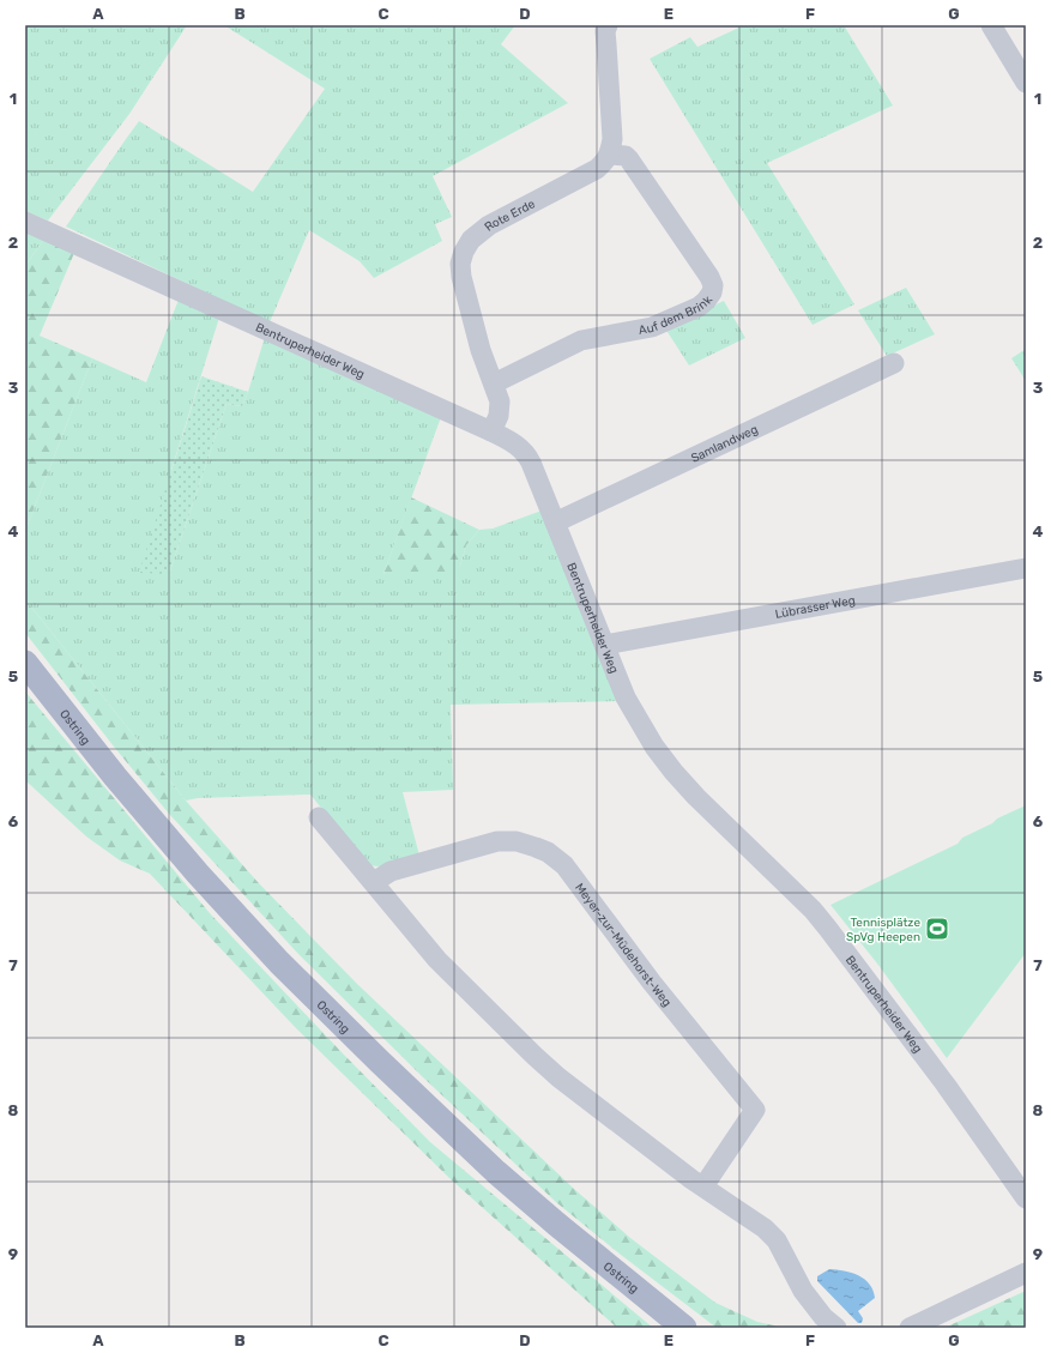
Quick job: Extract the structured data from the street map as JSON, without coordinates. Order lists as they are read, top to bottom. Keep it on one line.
{"streets":{"main road":["Ostring"],"street":["Rote Erde","Auf dem Brink","Bentruperheider Weg","Samlandweg","Lübrasser Weg","Meyer-zur-Müdehorst-Weg"]},"crossings":[["Rote Erde","Auf dem Brink"],["Rote Erde","Bentruperheider Weg"],["Bentruperheider Weg","Samlandweg"],["Bentruperheider Weg","Lübrasser Weg"]],"places":{"sports":["Tennisplätze SpVg Heepen"]},"grid":{"columns":["A","B","C","D","E","F","G"],"rows":["1","2","3","4","5","6","7","8","9"]}}
